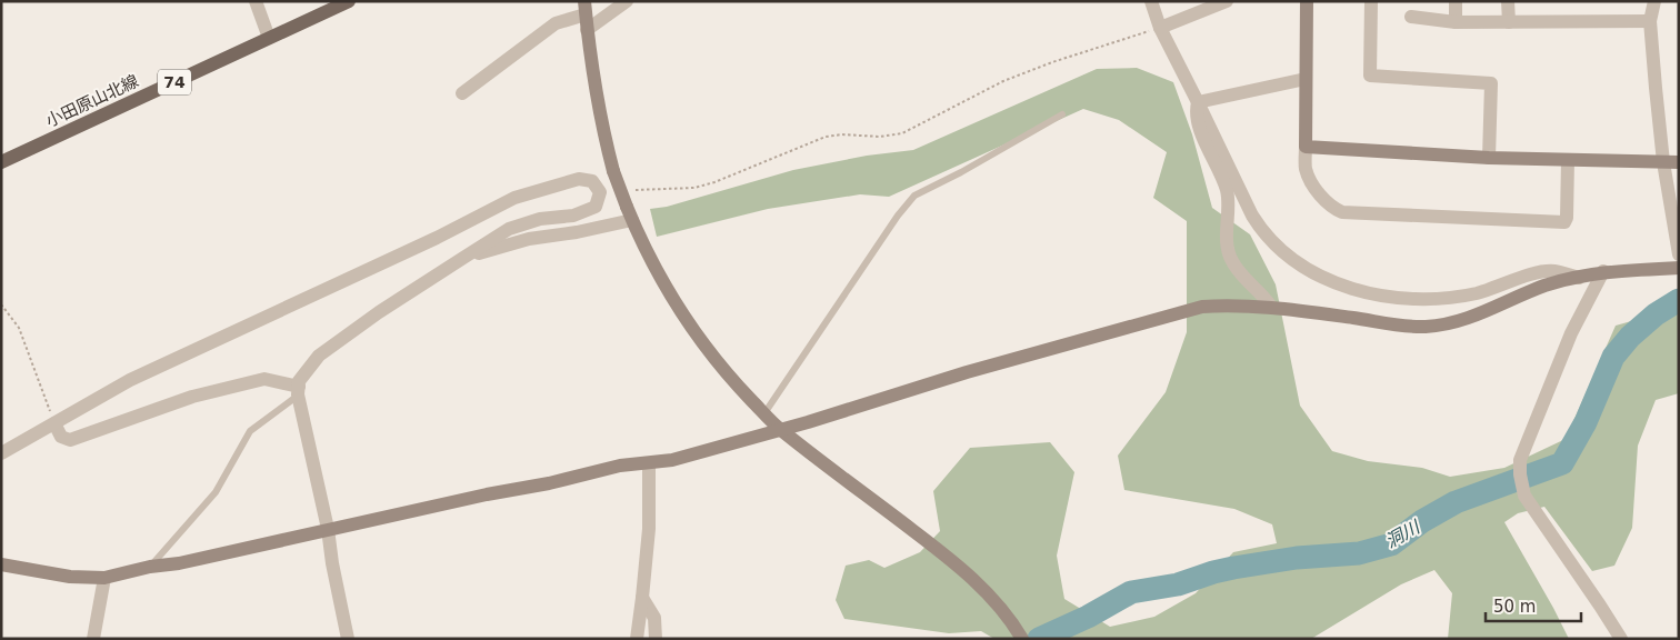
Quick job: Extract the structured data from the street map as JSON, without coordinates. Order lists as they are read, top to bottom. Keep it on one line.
{"streets":{"main road":["74","小田原山北線"]},"water":["洞川"],"scale_bar":"50 m"}
